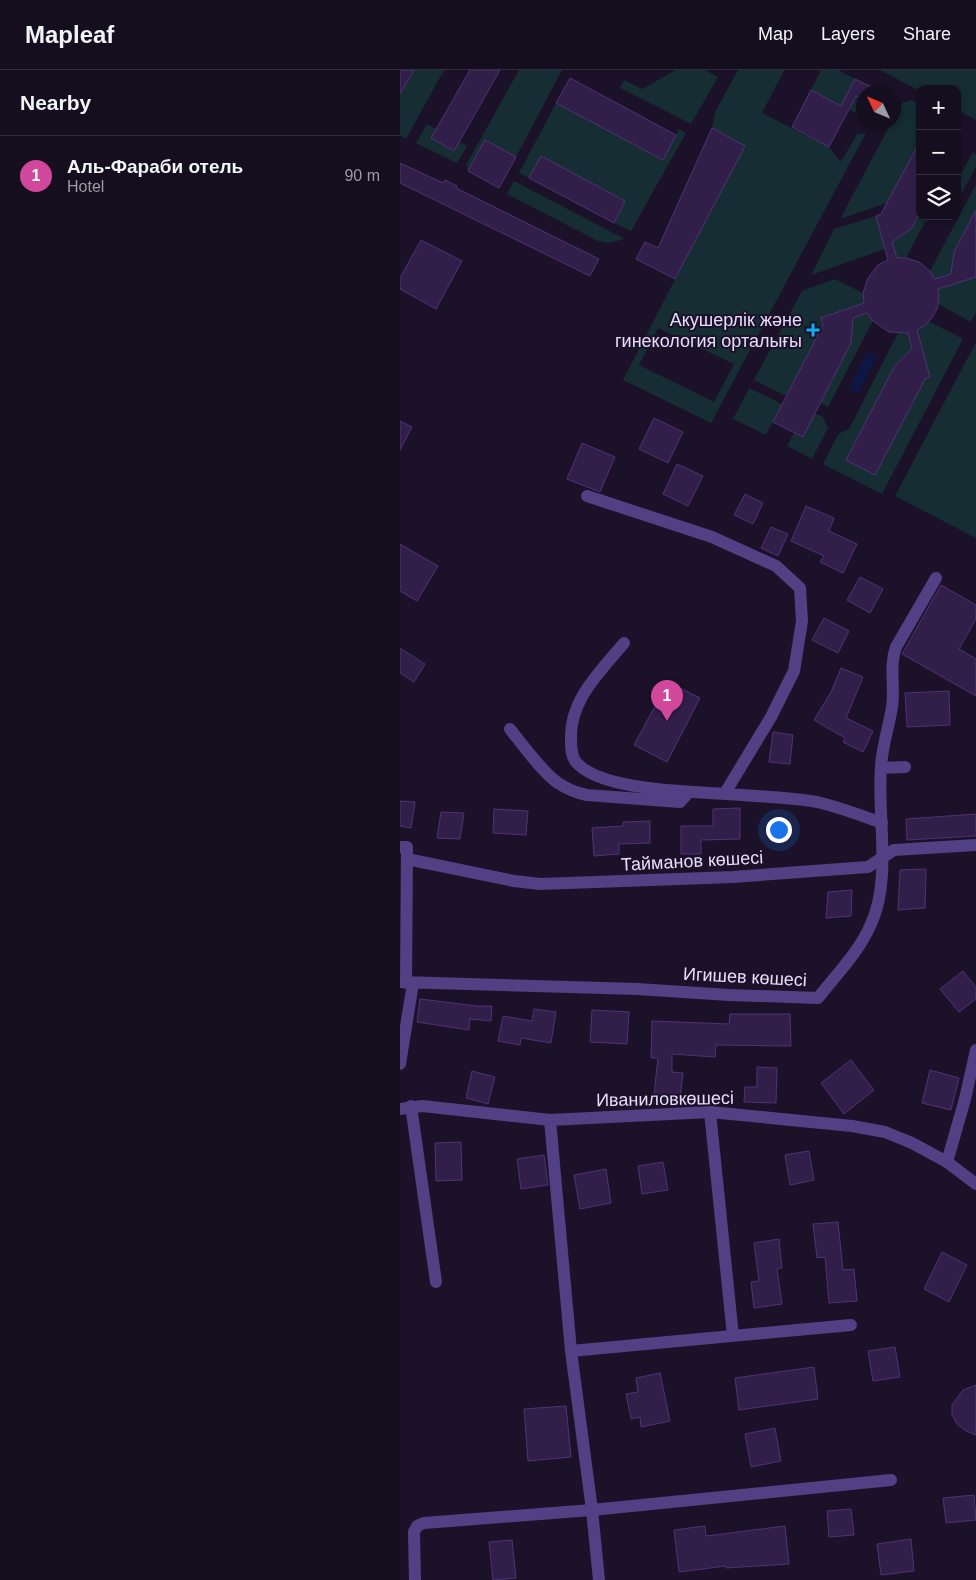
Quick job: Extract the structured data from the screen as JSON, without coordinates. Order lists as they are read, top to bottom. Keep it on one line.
{"streets":{"street":["Тайманов көшесі","Игишев көшесі","Иваниловкөшесі"]},"crossings":[["Тайманов көшесі","Игишев көшесі"]],"places":{"health":["Акушерлік және гинекология орталығы"]},"north":"top left","page":{"header":"Mapleaf","nav":["Map","Layers","Share"],"heading":"Nearby","map_buttons":["+","−"],"list":[{"mark":"1","name":"Аль-Фараби отель","note":"Hotel","value":"90 m"}],"pins":"1"}}
